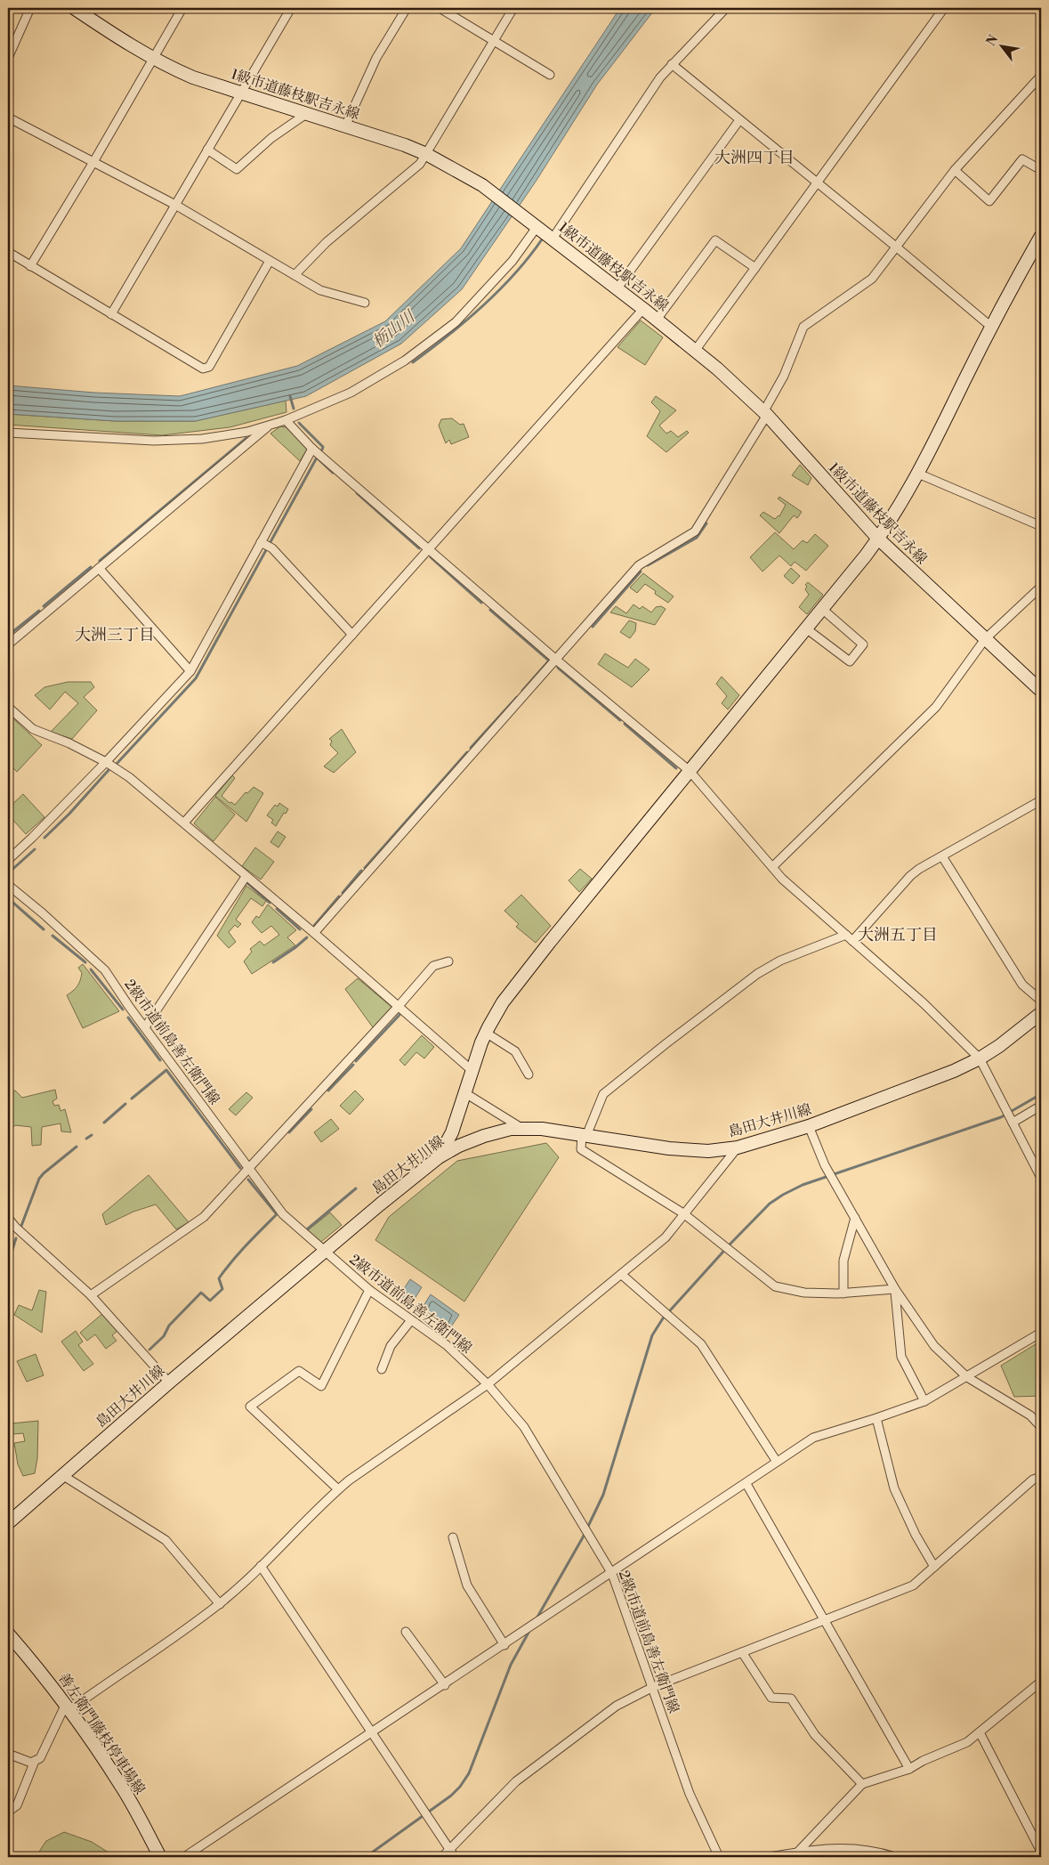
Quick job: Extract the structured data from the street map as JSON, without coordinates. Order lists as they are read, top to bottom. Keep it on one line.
{"streets":{"street":["1級市道藤枝駅吉永線","2級市道前島善左衛門線","島田大井川線","善左衛門藤枝停車場線"]},"crossings":[["2級市道前島善左衛門線","島田大井川線"]],"districts":["大洲四丁目","大洲三丁目","大洲五丁目"],"water":["栃山川"],"north":"top left"}
